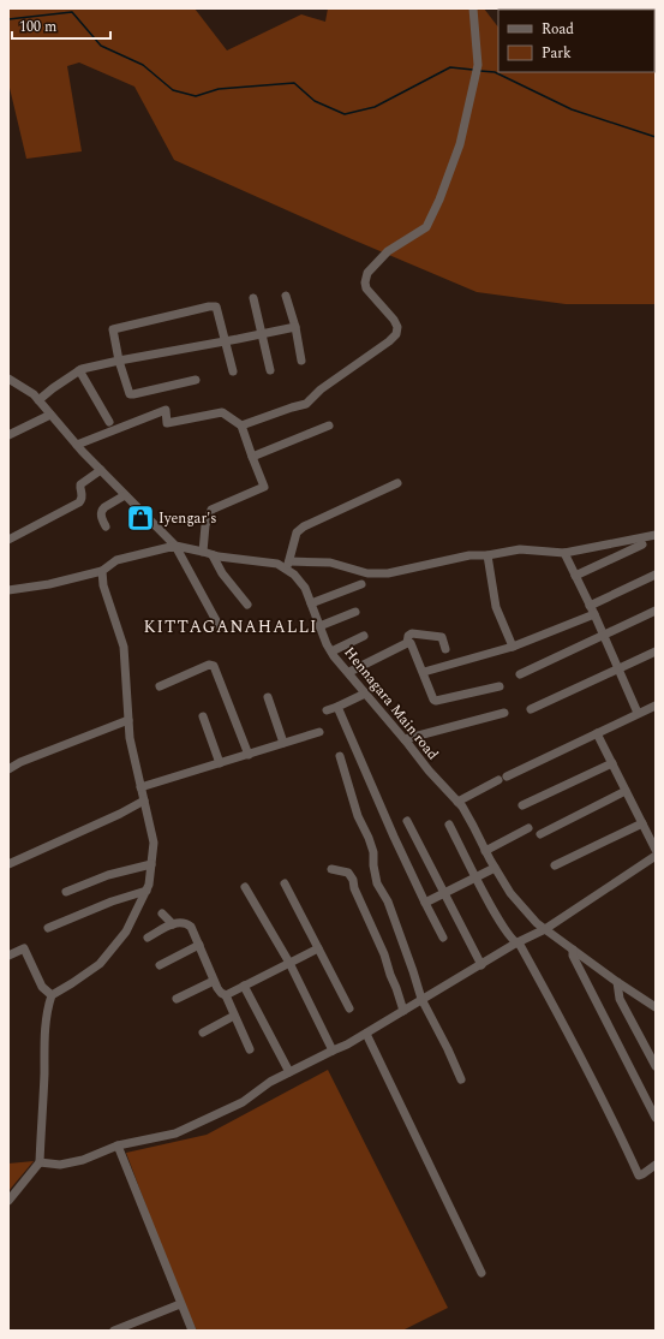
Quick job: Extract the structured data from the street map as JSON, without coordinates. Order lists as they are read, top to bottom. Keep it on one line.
{"streets":{"street":["Hennagara Main road"]},"districts":["KITTAGANAHALLI"],"places":{"shop":["Iyengar's"]},"legend":["Road","Park"],"scale_bar":"100 m"}
